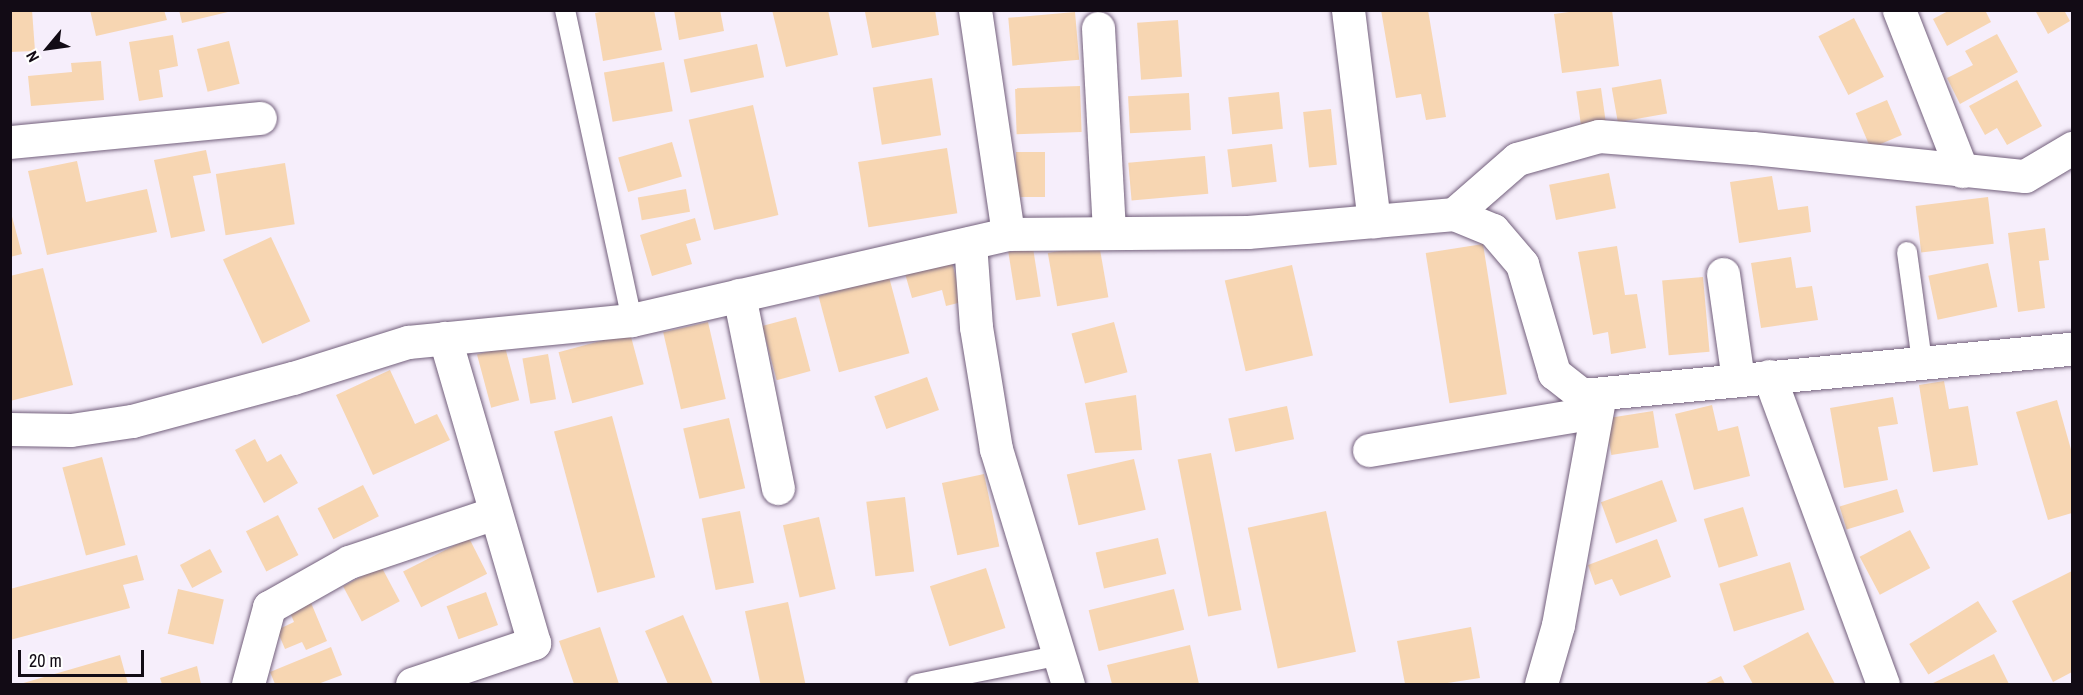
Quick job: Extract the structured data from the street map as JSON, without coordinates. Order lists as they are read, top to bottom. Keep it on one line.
{"scale_bar":"20 m","north":"bottom left"}
